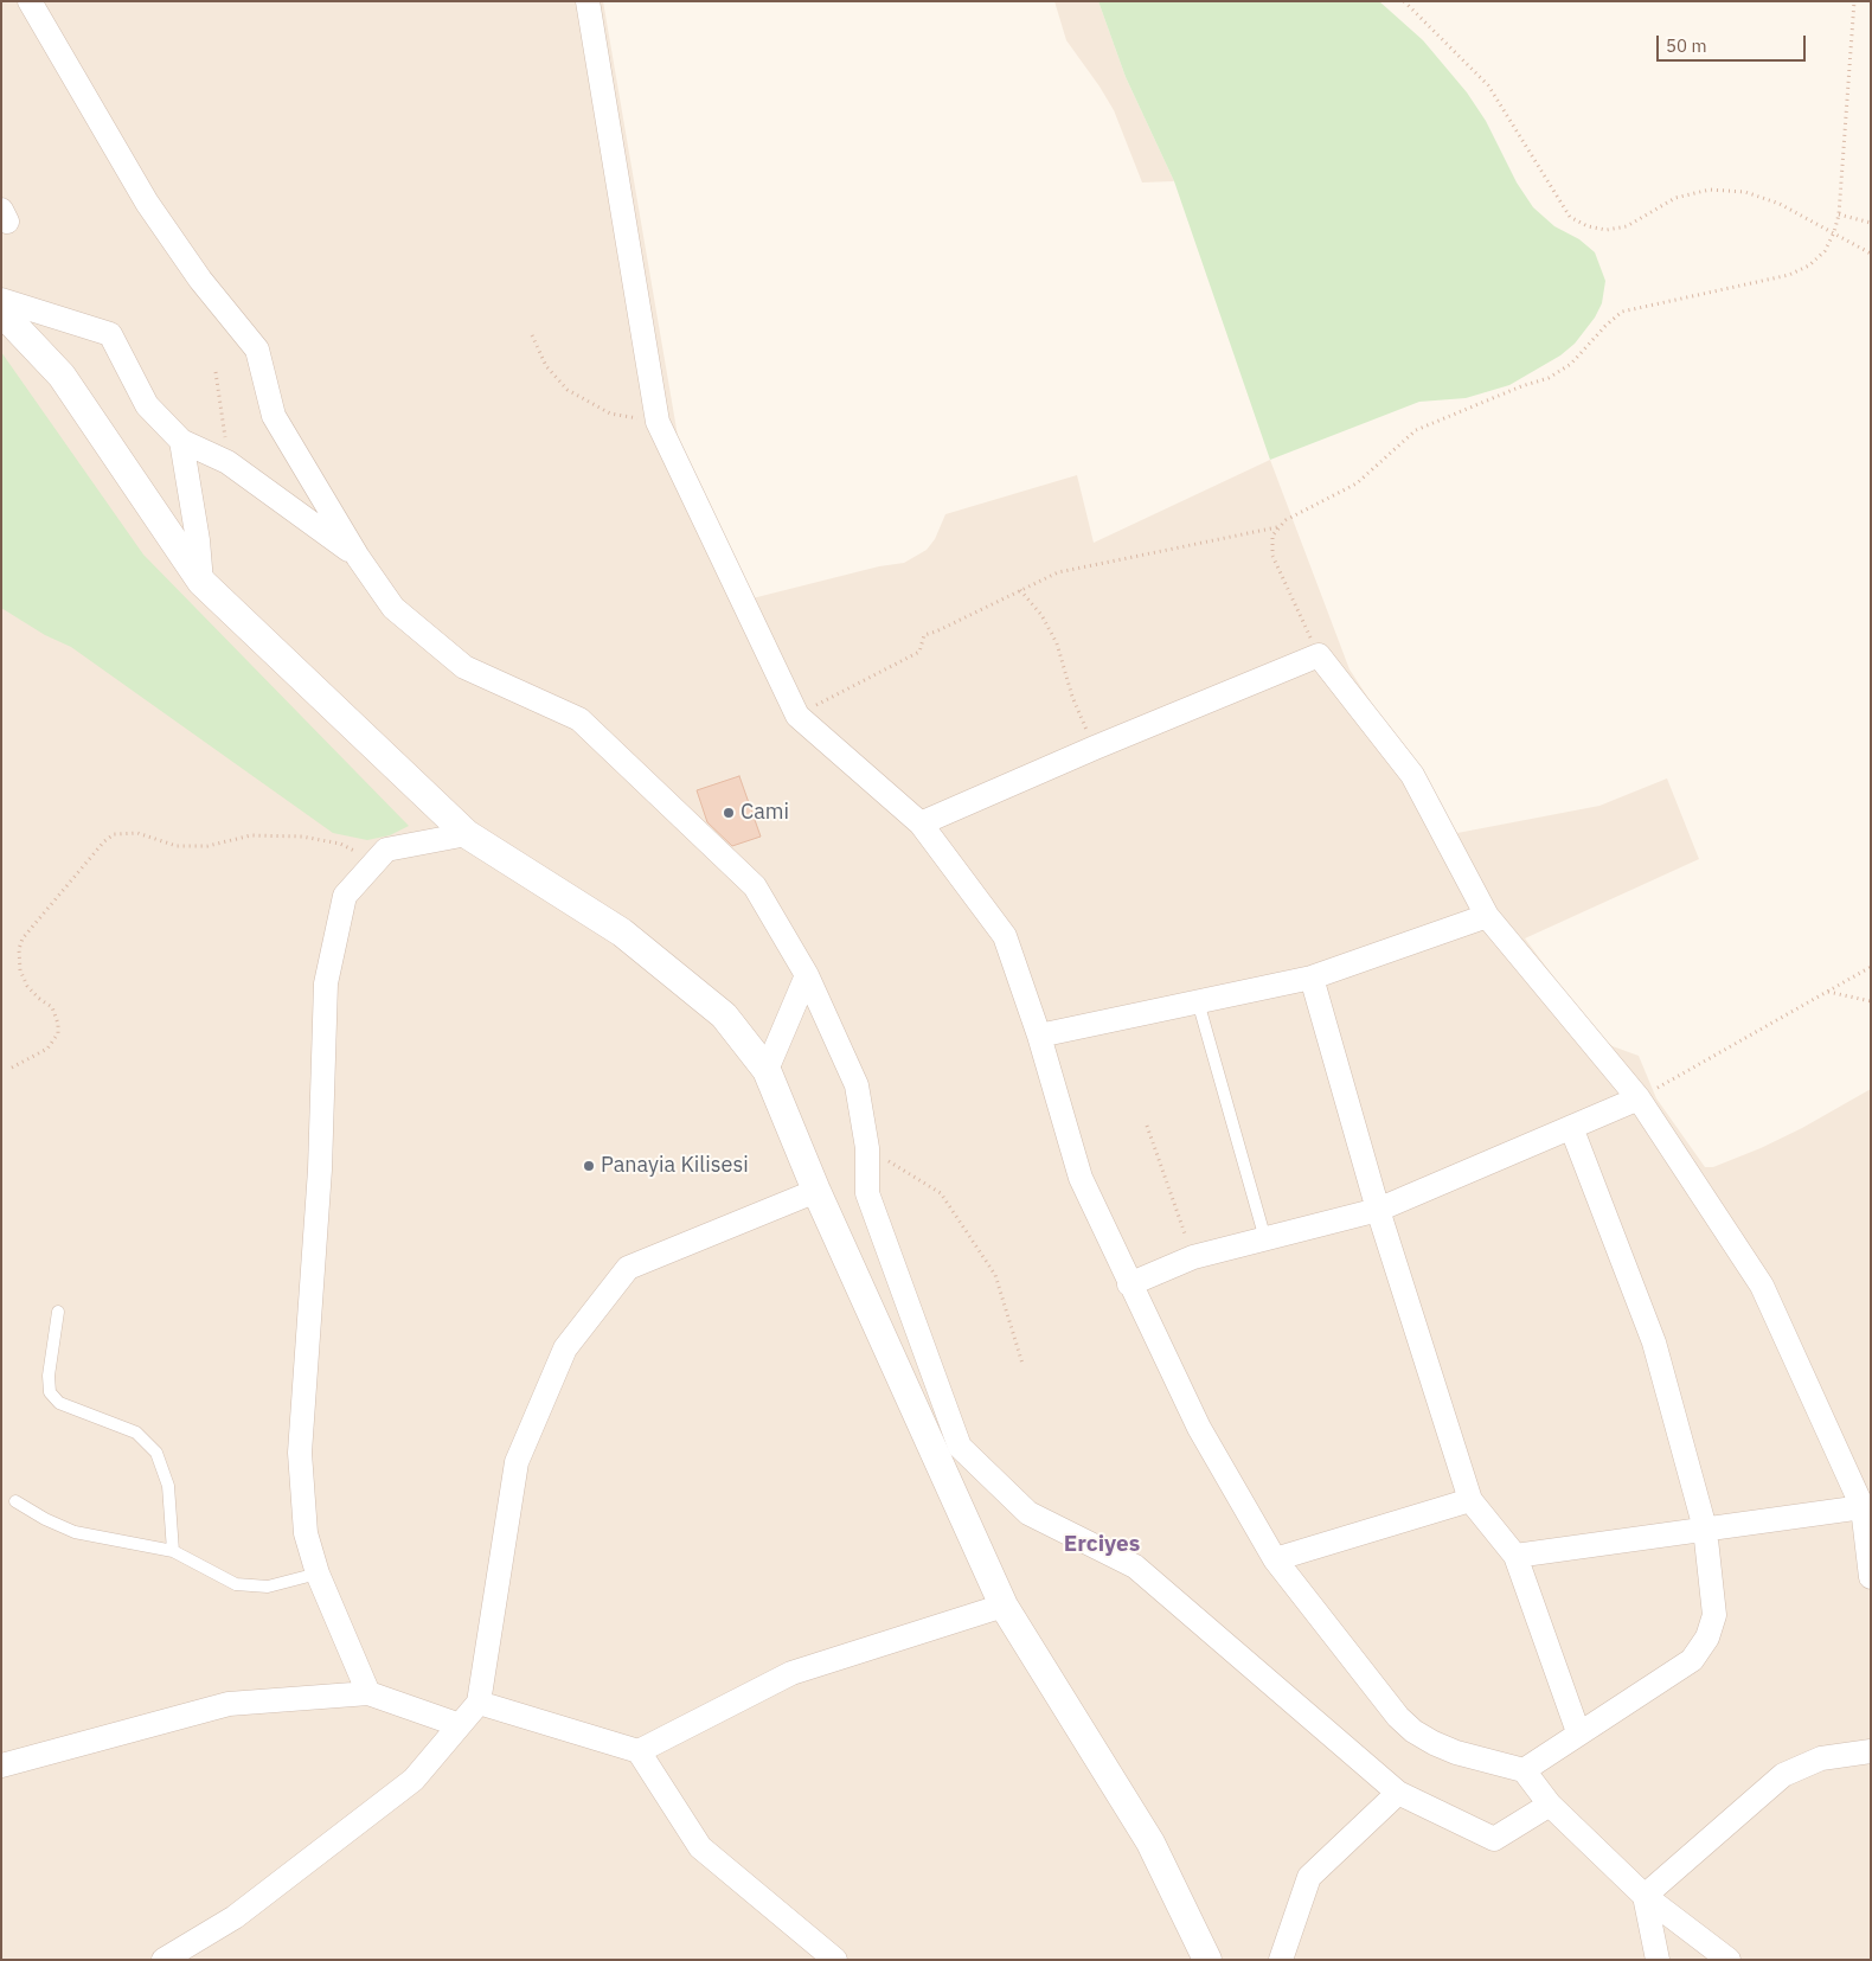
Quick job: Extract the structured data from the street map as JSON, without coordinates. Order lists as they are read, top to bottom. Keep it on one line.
{"districts":["Erciyes"],"places":["Cami","Panayia Kilisesi"],"scale_bar":"50 m"}
